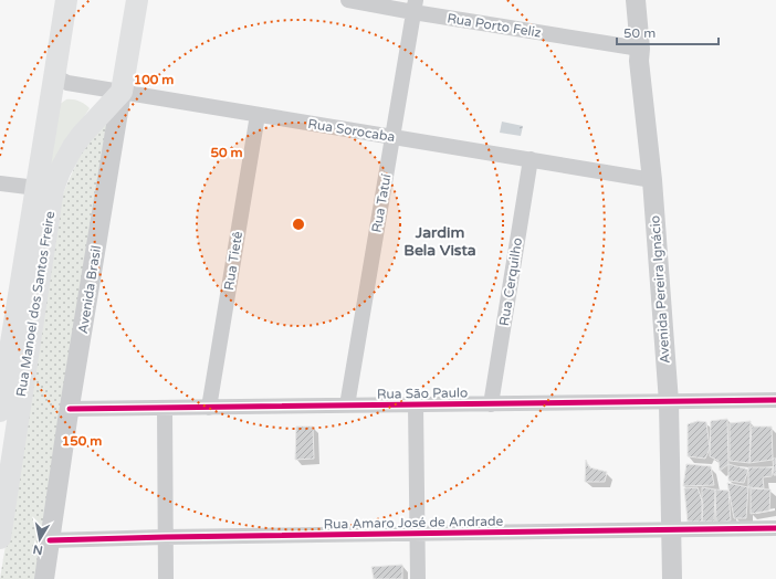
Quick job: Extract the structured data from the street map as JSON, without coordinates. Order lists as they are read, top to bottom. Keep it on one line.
{"streets":{"main road":["Avenida Brasil","Rua Manoel dos Santos Freire"],"street":["Rua Porto Feliz","Rua Sorocaba","Rua Tatuí","Rua Tietê","Rua Cerquilho","Avenida Pereira Ignácio","Rua São Paulo","Rua Amaro José de Andrade"]},"crossings":[["Rua Porto Feliz","Rua Tatuí"],["Rua Porto Feliz","Avenida Pereira Ignácio"],["Rua Sorocaba","Rua Tatuí"],["Rua Sorocaba","Rua Tietê"],["Rua Sorocaba","Rua Cerquilho"],["Rua Sorocaba","Avenida Brasil"],["Rua Sorocaba","Avenida Pereira Ignácio"],["Rua Sorocaba","Rua Manoel dos Santos Freire"],["Rua Tatuí","Rua São Paulo"],["Rua Tietê","Rua São Paulo"],["Rua Cerquilho","Rua São Paulo"],["Avenida Brasil","Rua Manoel dos Santos Freire"],["Avenida Brasil","Rua São Paulo"],["Avenida Brasil","Rua Amaro José de Andrade"],["Avenida Pereira Ignácio","Rua São Paulo"],["Avenida Pereira Ignácio","Rua Amaro José de Andrade"]],"districts":["Jardim Bela Vista"],"scale_bar":"50 m","north":"bottom","rings":["100 m","50 m","150 m"]}
